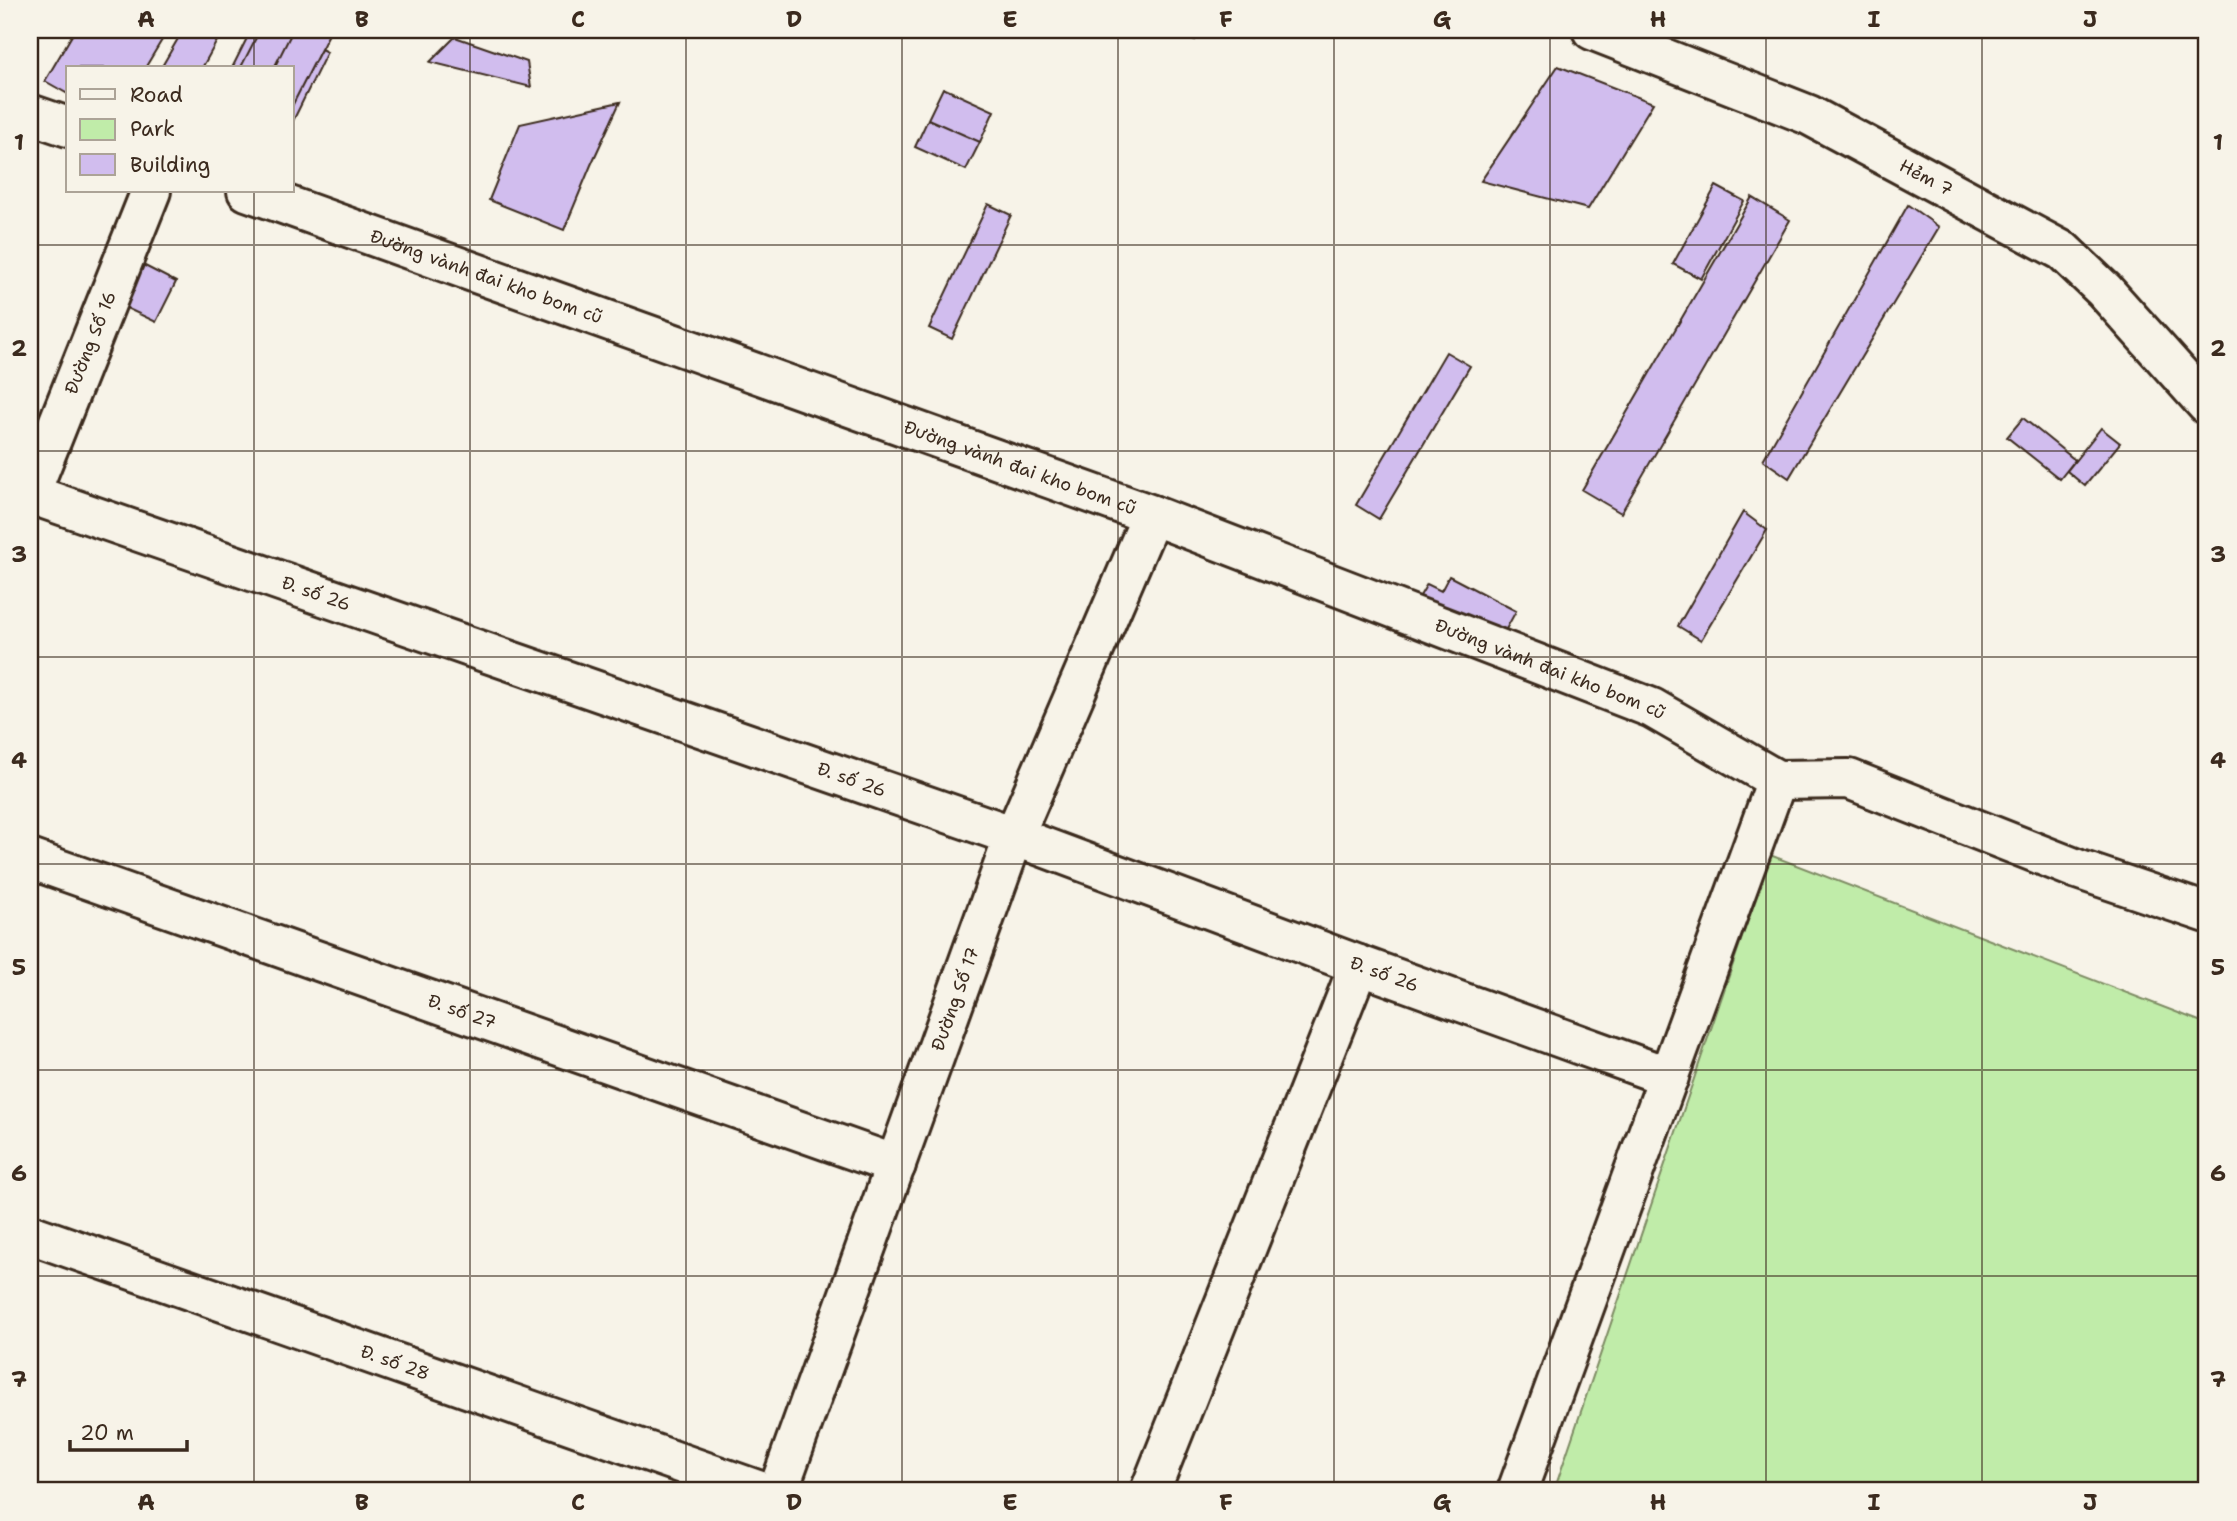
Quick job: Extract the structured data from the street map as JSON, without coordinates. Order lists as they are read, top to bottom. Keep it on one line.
{"streets":{"street":["Hẻm 7","Đường vành đai kho bom cũ","Đường Số 16","Đ. số 26","Đường Số 17","Đ. số 27","Đ. số 28"]},"crossings":[["Đường vành đai kho bom cũ","Đường Số 17"],["Đường Số 16","Đ. số 26"],["Đ. số 26","Đường Số 17"],["Đường Số 17","Đ. số 27"]],"legend":["Road","Park","Building"],"scale_bar":"20 m","grid":{"columns":["A","B","C","D","E","F","G","H","I","J"],"rows":["1","2","3","4","5","6","7"]}}
